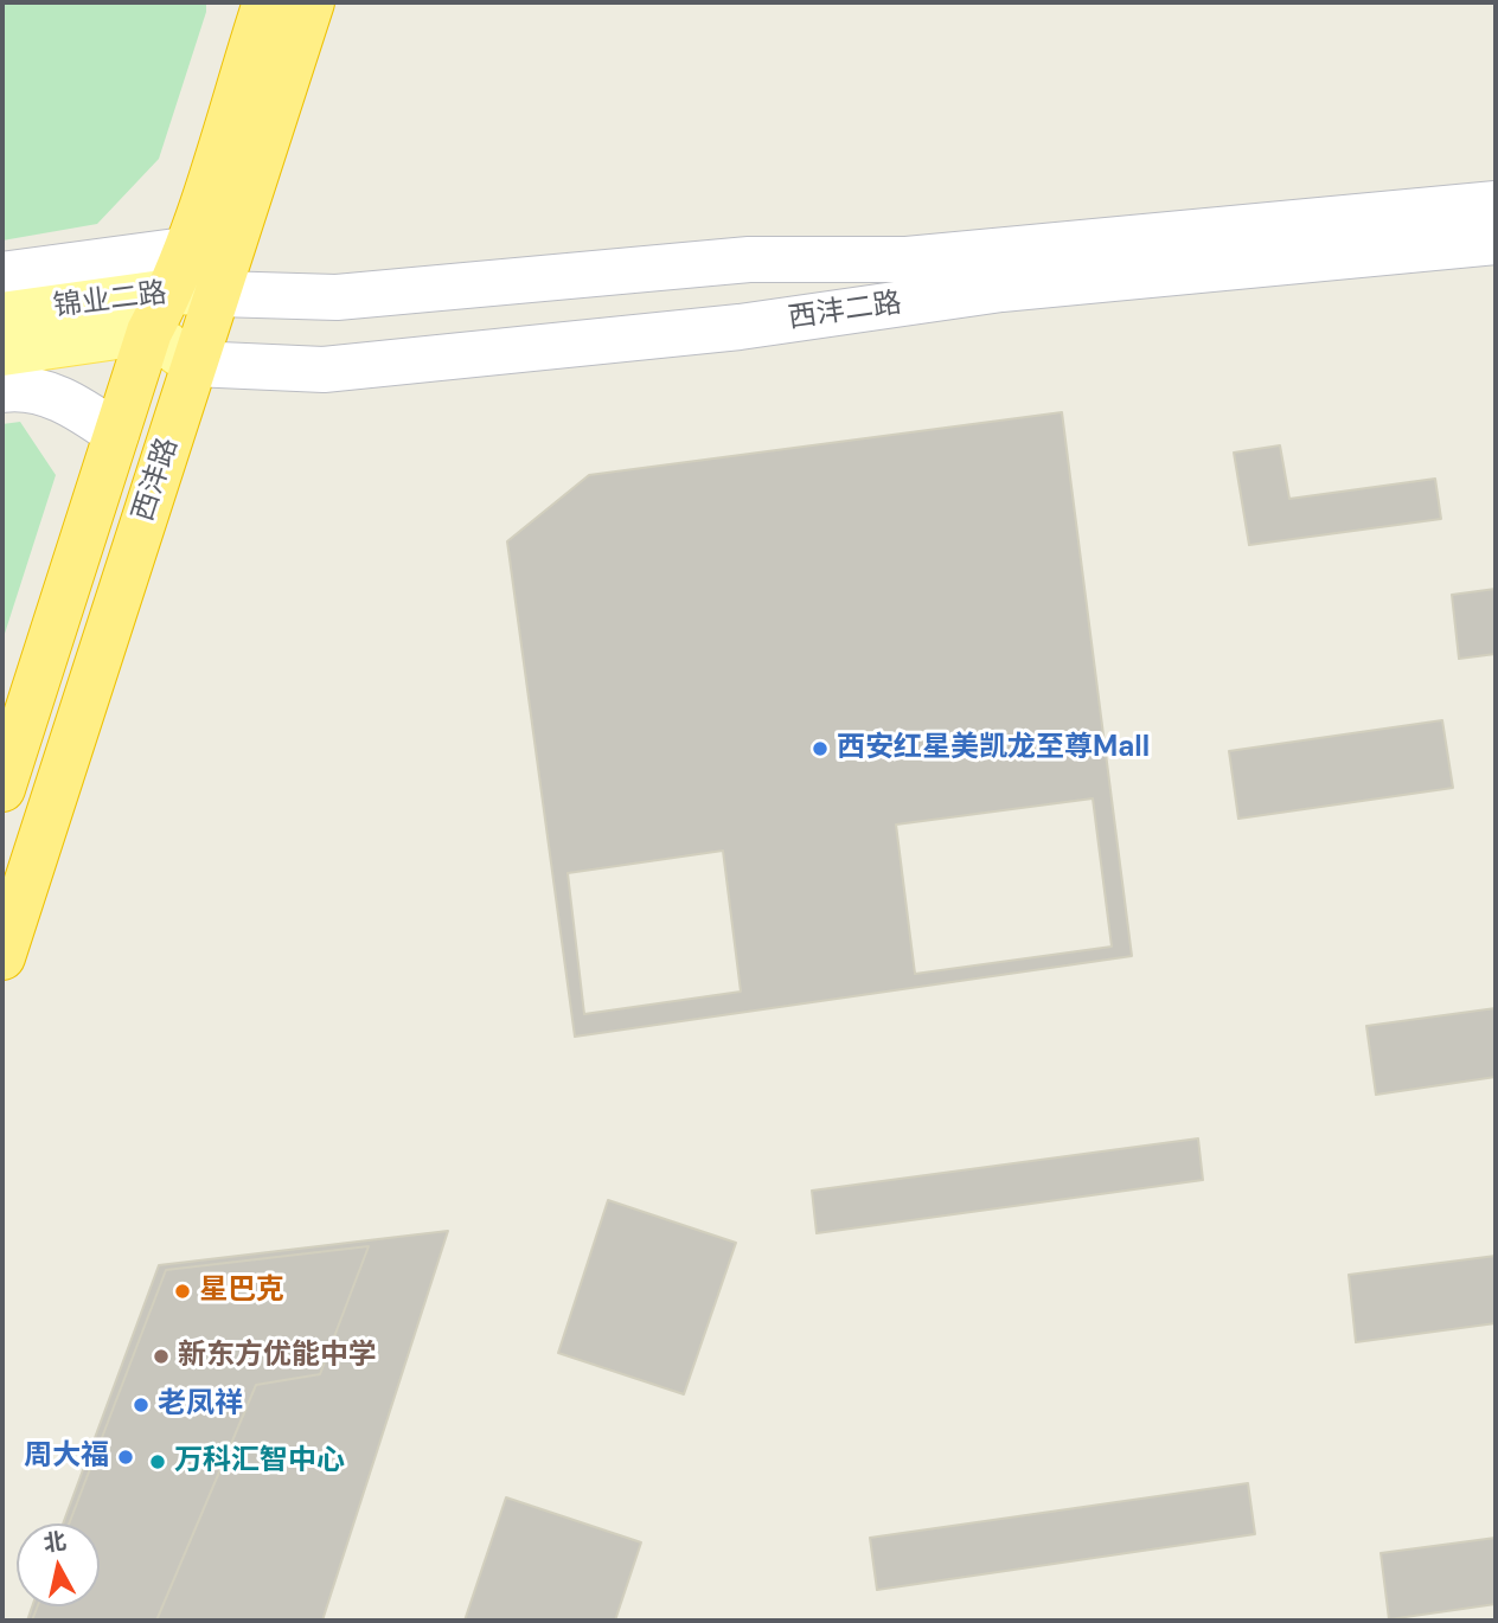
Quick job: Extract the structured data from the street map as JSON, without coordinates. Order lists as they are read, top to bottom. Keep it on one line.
{"streets":{"highway":["西沣路"],"main road":["锦业二路"],"street":["西沣二路"]},"crossings":[["锦业二路","西沣二路"],["锦业二路","西沣路"],["西沣二路","西沣路"]],"places":["西安红星美凯龙至尊Mall","星巴克","新东方优能中学","老凤祥","周大福","万科汇智中心"],"north":"top"}
